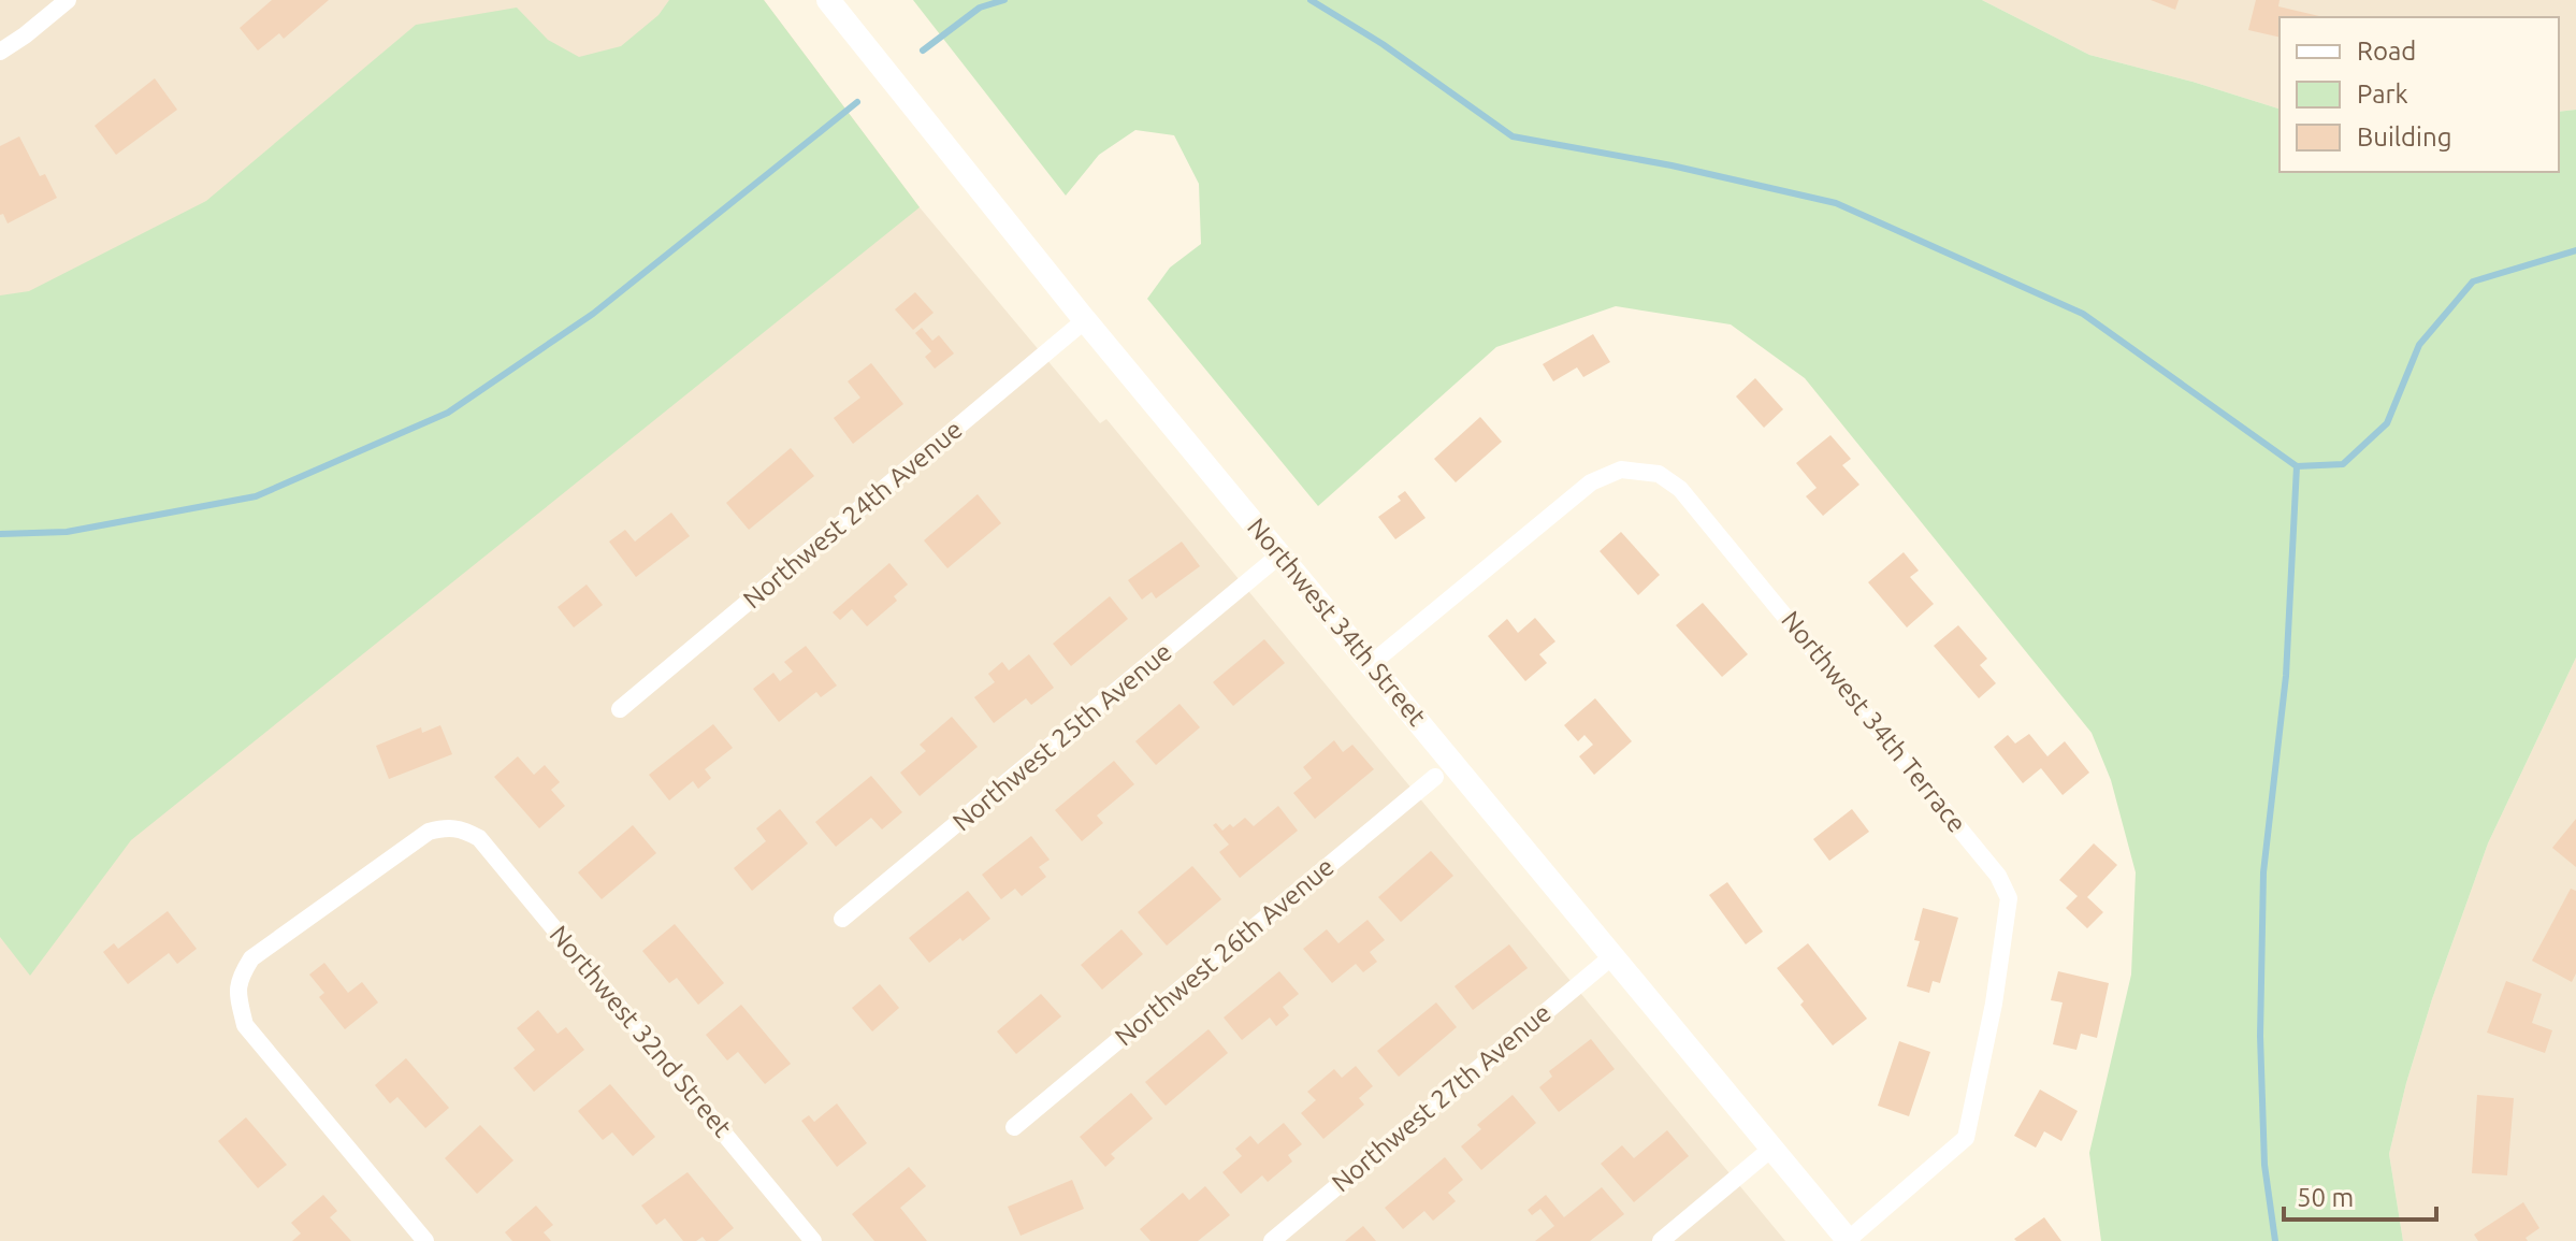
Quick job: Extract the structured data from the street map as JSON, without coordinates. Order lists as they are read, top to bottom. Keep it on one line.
{"streets":{"main road":["Northwest 34th Street"],"street":["Northwest 24th Avenue","Northwest 34th Terrace","Northwest 25th Avenue","Northwest 26th Avenue","Northwest 32nd Street","Northwest 27th Avenue"]},"crossings":[["Northwest 24th Avenue","Northwest 34th Street"],["Northwest 34th Street","Northwest 34th Terrace"],["Northwest 34th Street","Northwest 25th Avenue"],["Northwest 34th Street","Northwest 27th Avenue"]],"legend":["Road","Park","Building"],"scale_bar":"50 m"}
